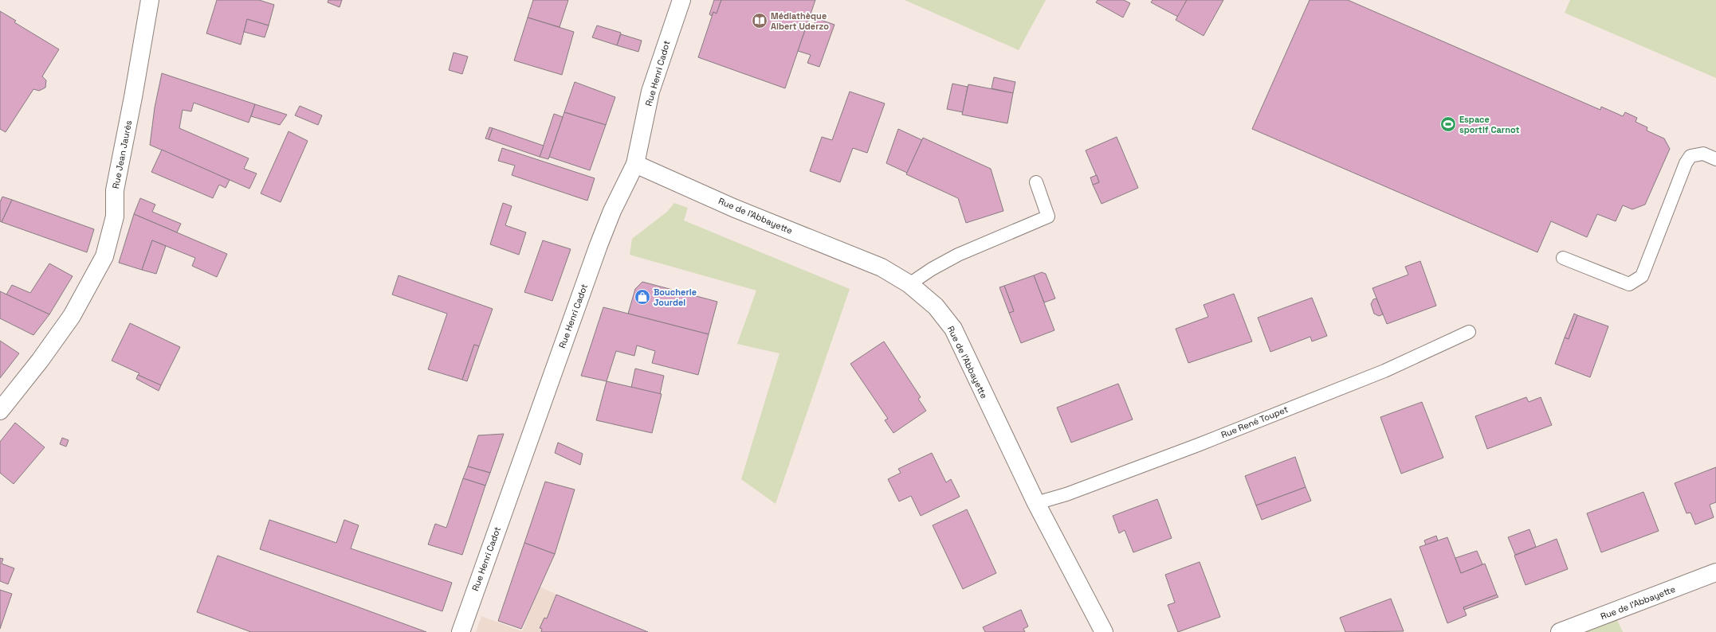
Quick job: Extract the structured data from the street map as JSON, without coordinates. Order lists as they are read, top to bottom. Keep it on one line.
{"streets":{"street":["Rue Henri Cadot","Rue Jean Jaurès","Rue de l'Abbayette"],"lane":["Rue René Toupet"]},"crossings":[["Rue Henri Cadot","Rue de l'Abbayette"],["Rue de l'Abbayette","Rue René Toupet"]],"places":{"library":["Médiathèque Albert Uderzo"],"sports":["Espace sportif Carnot"],"shop":["Boucherie Jourdel"]}}
